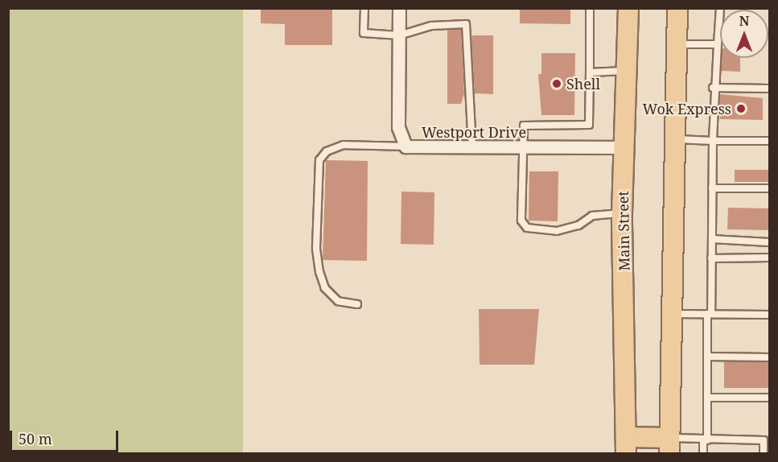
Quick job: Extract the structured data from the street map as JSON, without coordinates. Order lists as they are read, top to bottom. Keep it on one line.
{"streets":{"main road":["Main Street"],"street":["Westport Drive"]},"crossings":[["Westport Drive","Main Street"]],"places":["Shell","Wok Express"],"scale_bar":"50 m","north":"top"}
